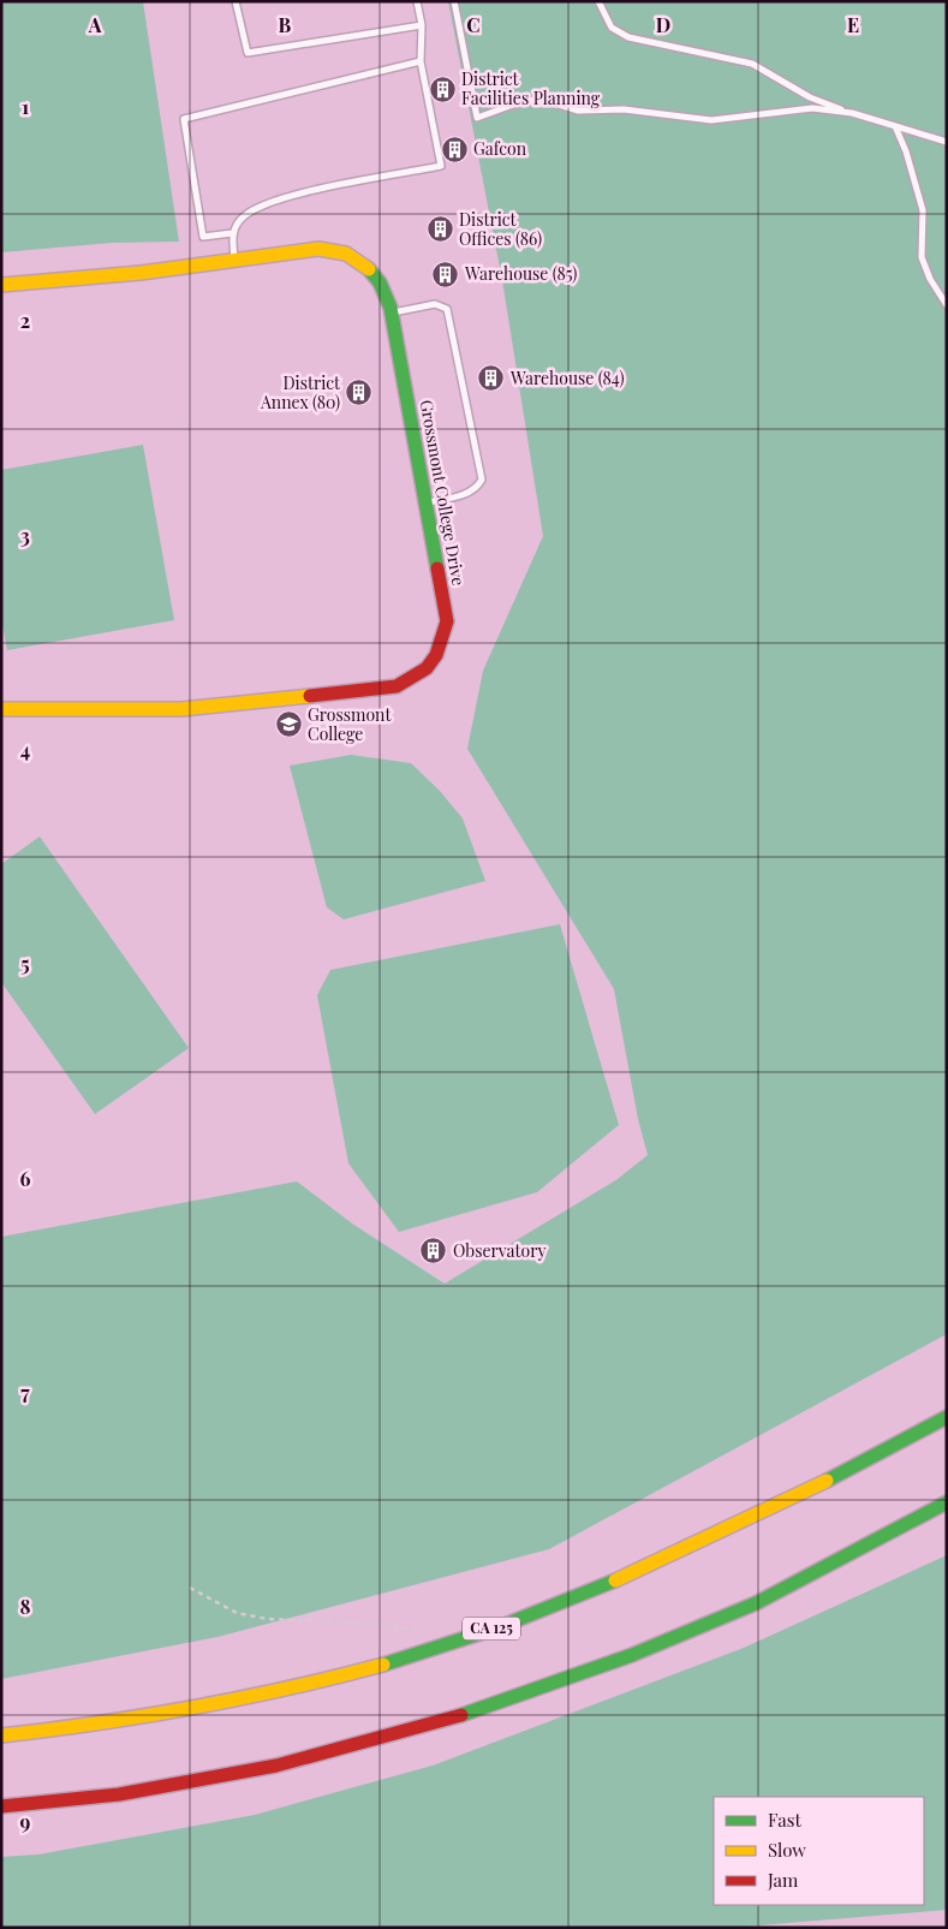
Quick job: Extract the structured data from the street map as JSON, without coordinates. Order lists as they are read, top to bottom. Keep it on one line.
{"streets":{"main road":["Grossmont College Drive","CA 125"]},"places":{"building":["District Facilities Planning","Gafcon","District Offices (86)","Warehouse (85)","Warehouse (84)","District Annex (80)","Observatory"],"school or university":["Grossmont College"]},"legend":["Fast","Slow","Jam"],"grid":{"columns":["A","B","C","D","E"],"rows":["1","2","3","4","5","6","7","8","9"]}}
